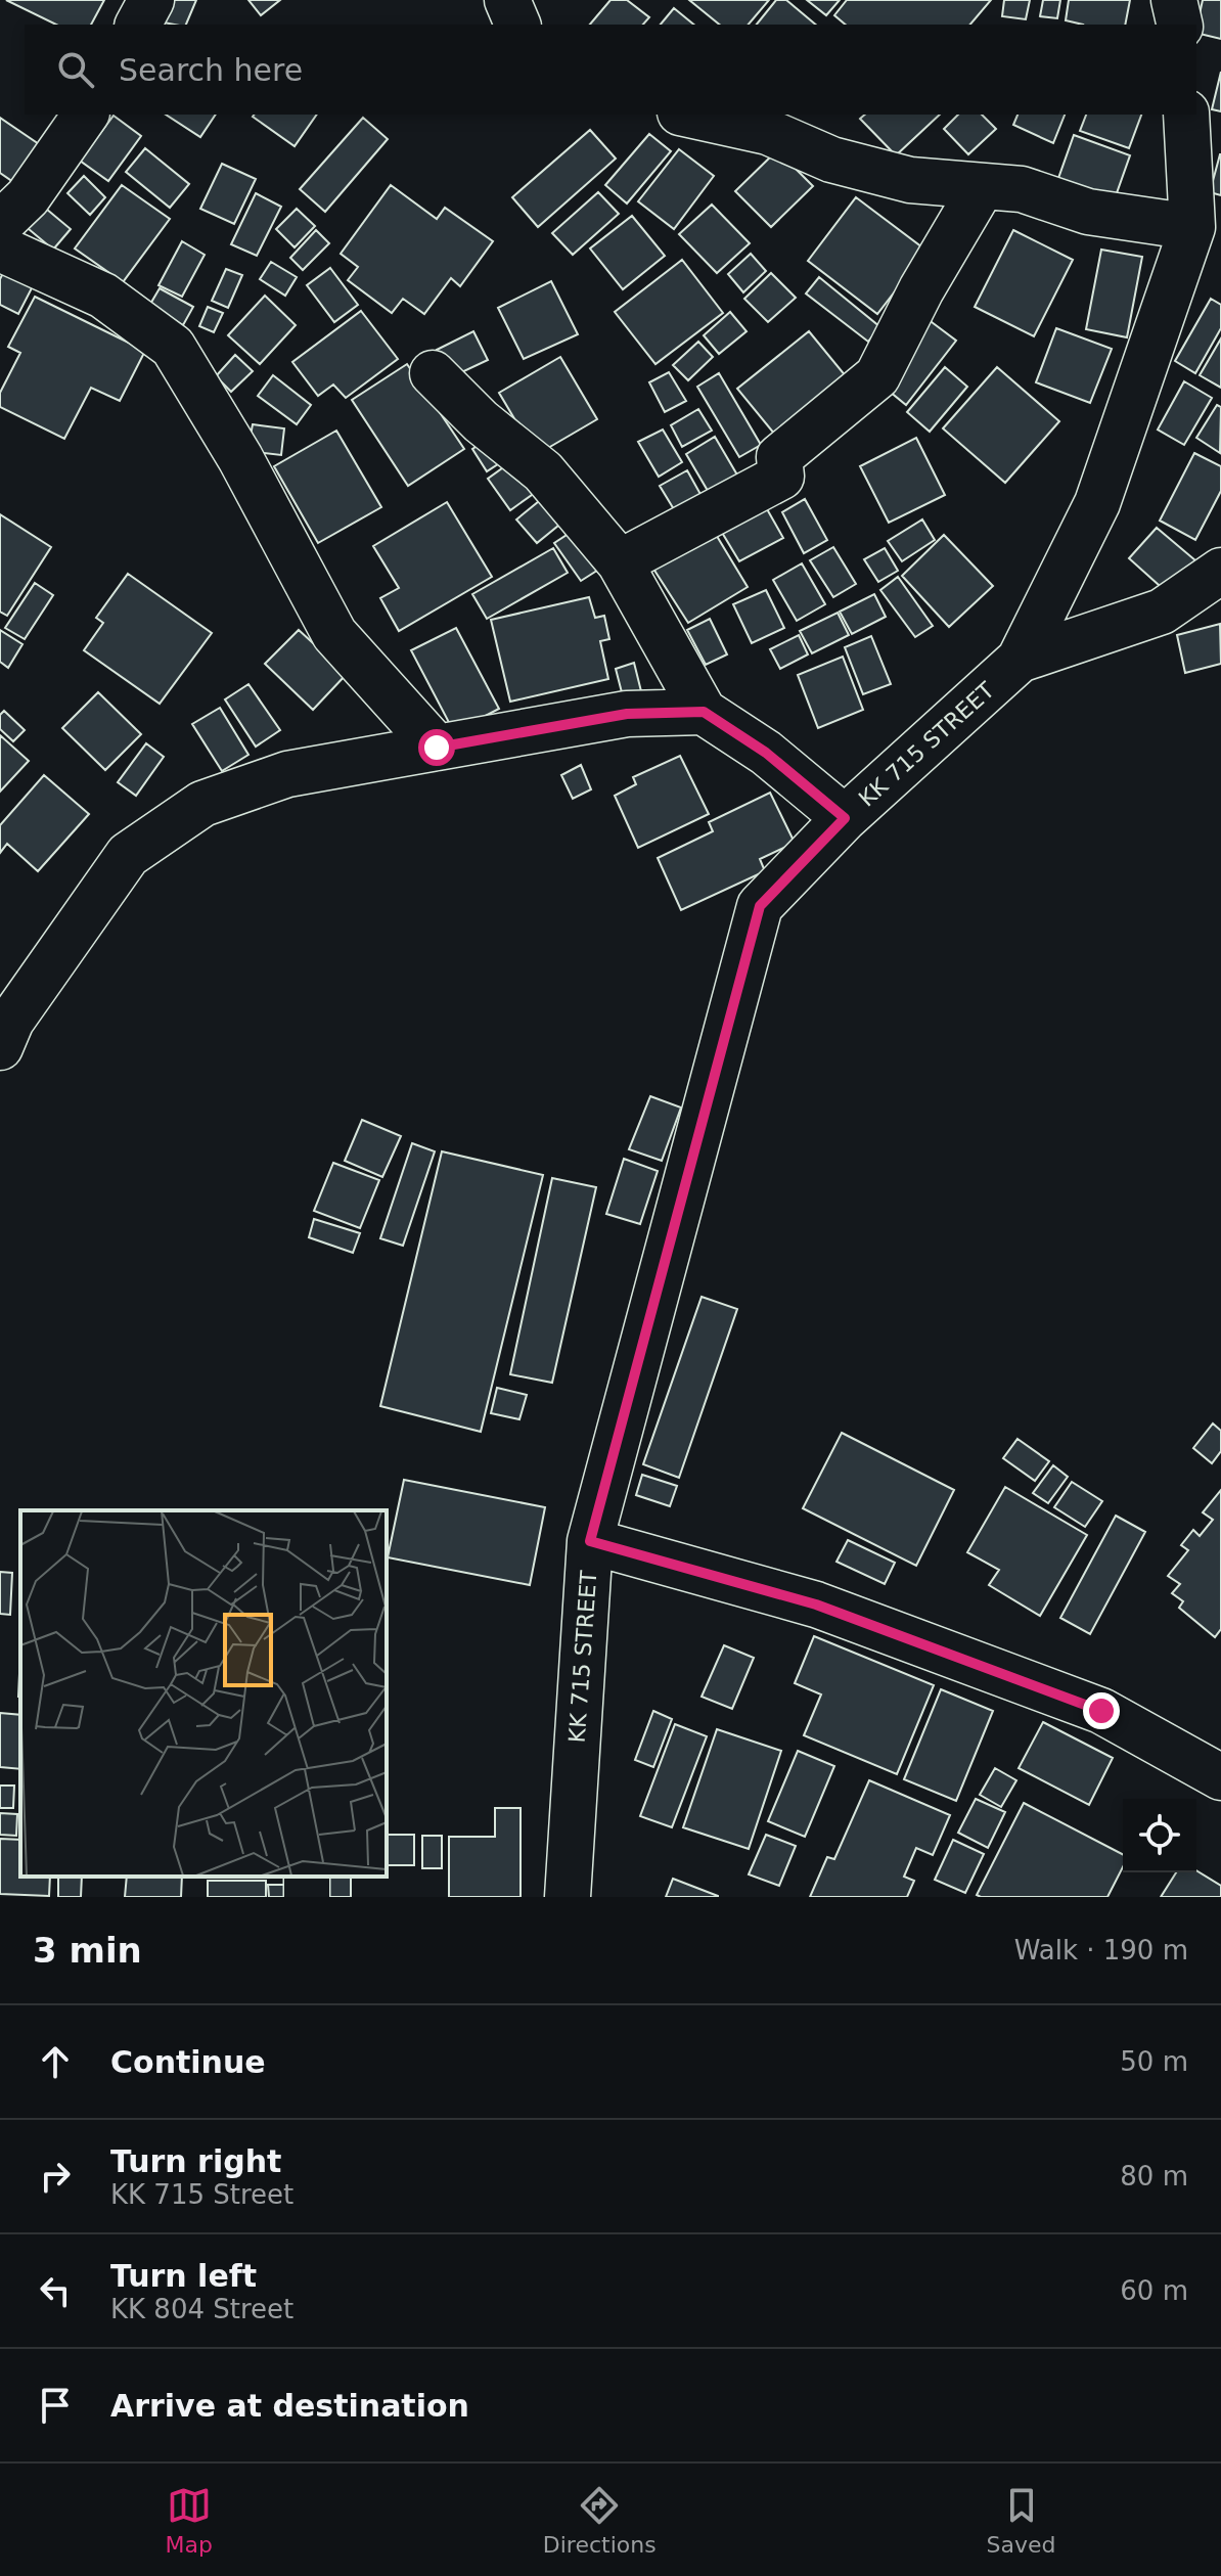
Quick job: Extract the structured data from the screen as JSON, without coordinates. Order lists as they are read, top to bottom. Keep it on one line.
{"streets":{"street":["KK 715 STREET"]},"page":{"search":"Search here","heading":["3 min","Walk · 190 m"],"list":[["Continue","50 m"],["Turn right","KK 715 Street","80 m"],["Turn left","KK 804 Street","60 m"],"Arrive at destination"],"nav":["Map","Directions","Saved"]}}
